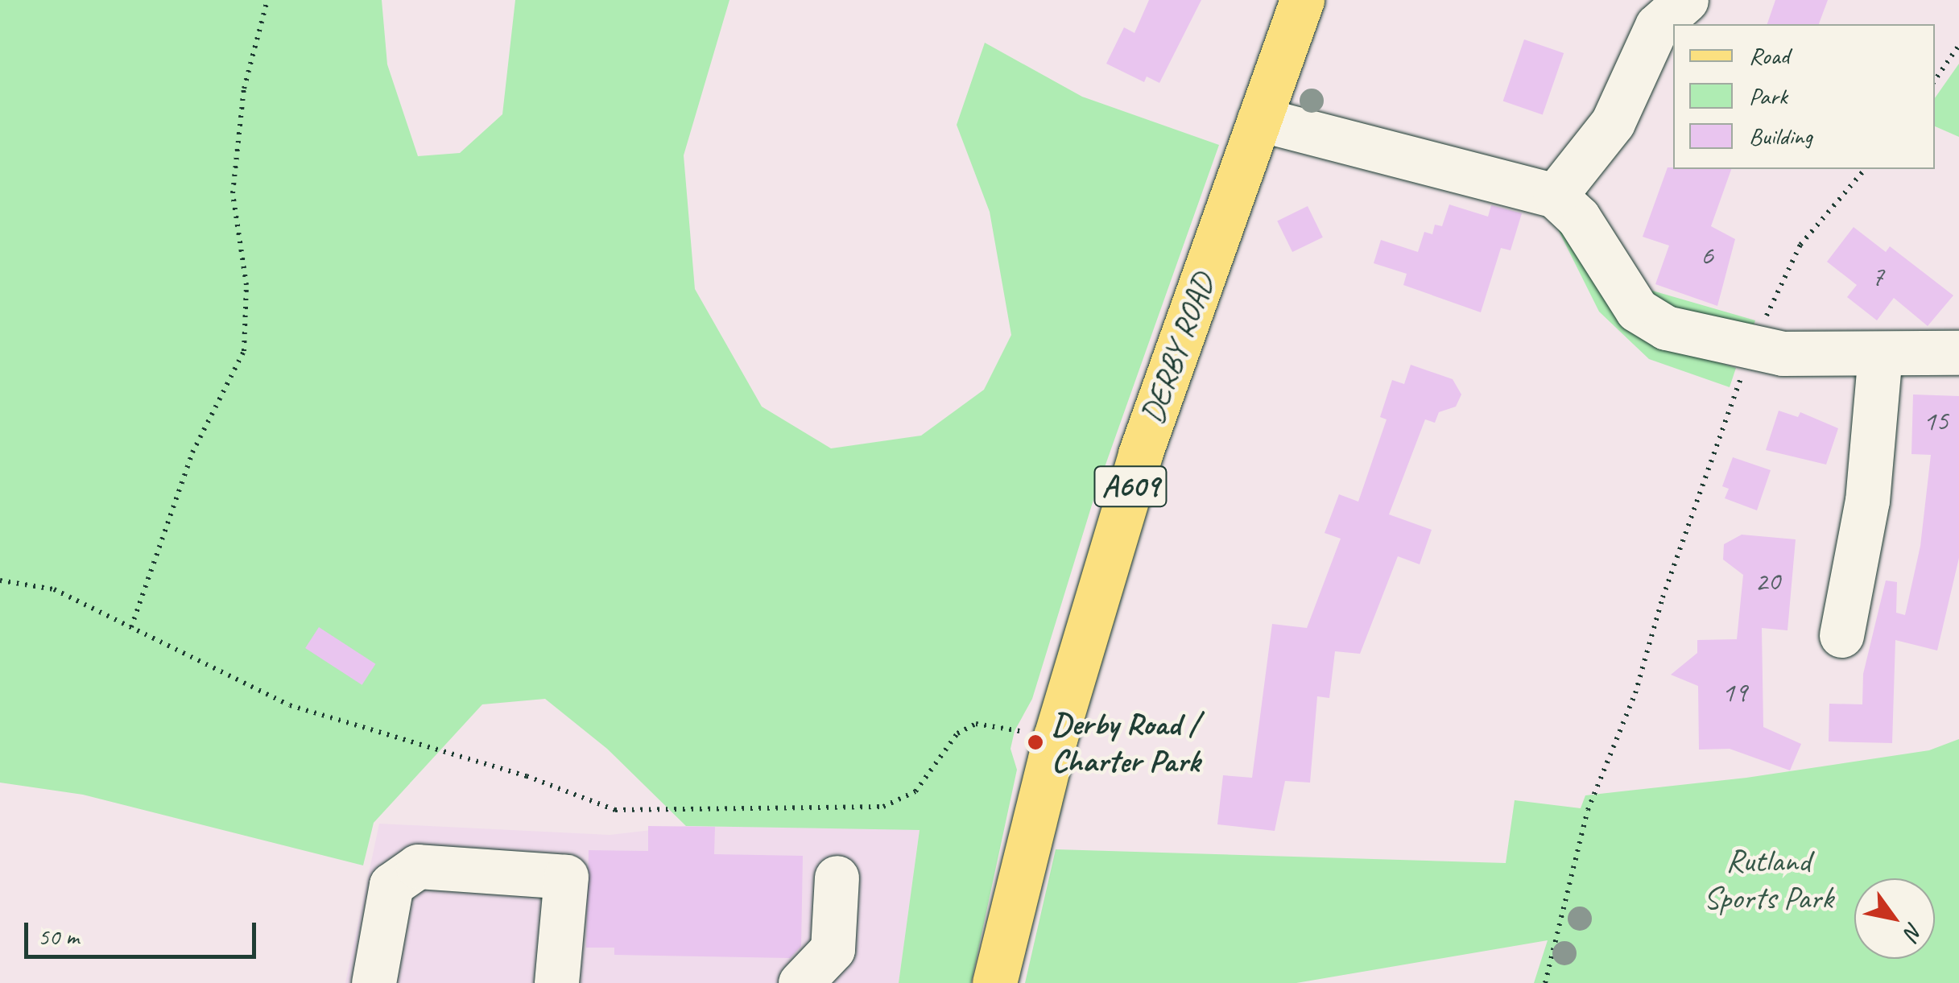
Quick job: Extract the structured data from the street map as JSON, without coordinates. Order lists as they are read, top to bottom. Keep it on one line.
{"streets":{"main road":["DERBY ROAD","A609"]},"parks":["Rutland Sports Park"],"places":["Derby Road / Charter Park"],"house_numbers":["6","7","15","20","19"],"legend":["Road","Park","Building"],"scale_bar":"50 m","north":"bottom right"}
